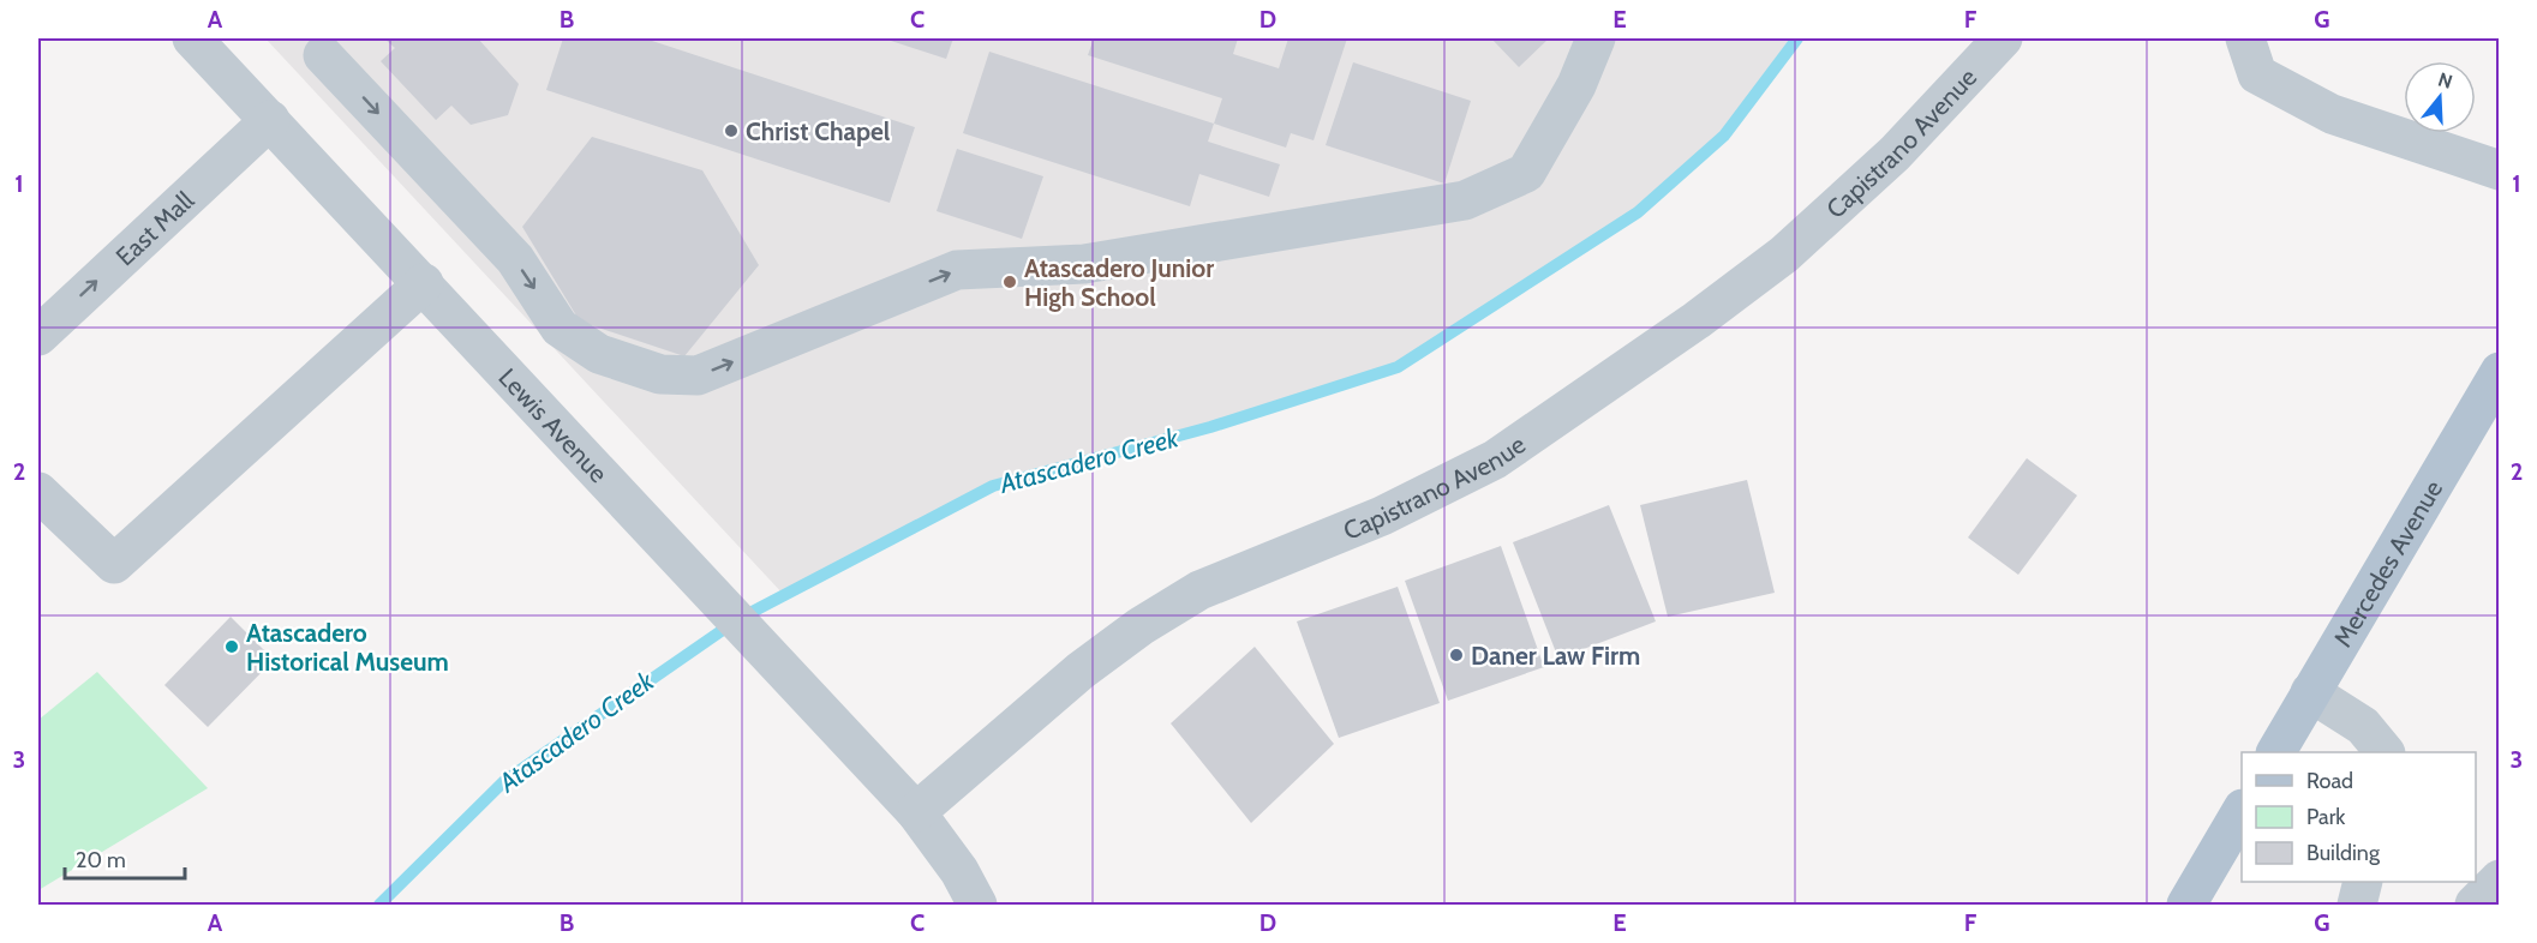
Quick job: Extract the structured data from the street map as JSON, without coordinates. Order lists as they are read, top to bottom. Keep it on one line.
{"streets":{"main road":["Mercedes Avenue"],"street":["Capistrano Avenue","East Mall","Lewis Avenue"]},"crossings":[["Capistrano Avenue","Lewis Avenue"],["East Mall","Lewis Avenue"]],"one_way":["East Mall"],"water":["Atascadero Creek"],"places":["Christ Chapel","Atascadero Junior High School","Atascadero Historical Museum","Daner Law Firm"],"legend":["Road","Park","Building"],"scale_bar":"20 m","north":"top","grid":{"columns":["A","B","C","D","E","F","G"],"rows":["1","2","3"]}}
